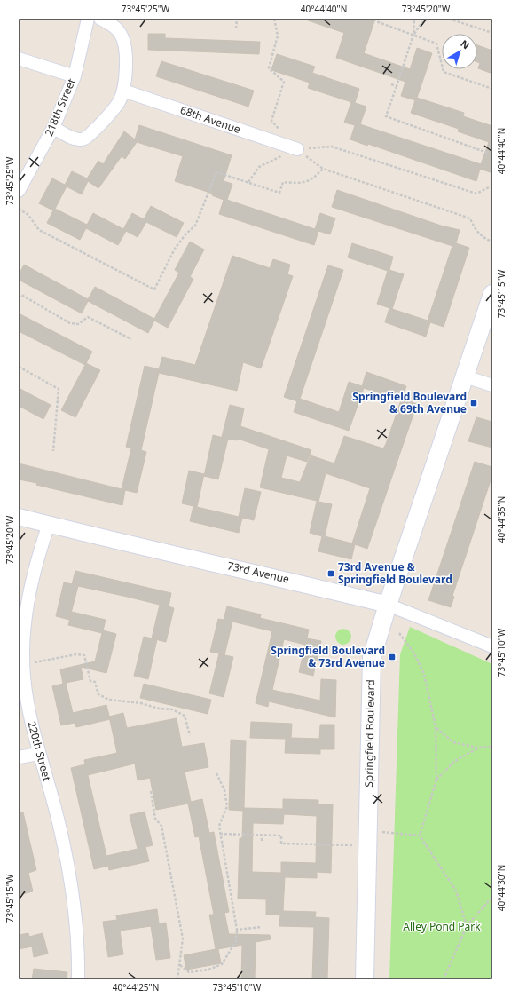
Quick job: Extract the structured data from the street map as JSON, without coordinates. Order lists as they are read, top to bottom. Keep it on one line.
{"streets":{"main road":["Springfield Boulevard"],"street":["218th Street","68th Avenue","73rd Avenue","220th Street"]},"crossings":[["73rd Avenue","Springfield Boulevard"],["73rd Avenue","220th Street"]],"parks":["Alley Pond Park"],"places":{"transit":["Springfield Boulevard & 69th Avenue","73rd Avenue & Springfield Boulevard","Springfield Boulevard & 73rd Avenue"]},"north":"top right","coordinates":["73°45'25\"W","40°44'40\"N","73°45'20\"W","73°45'15\"W","40°44'35\"N","73°45'10\"W","40°44'30\"N","40°44'25\"N"]}
